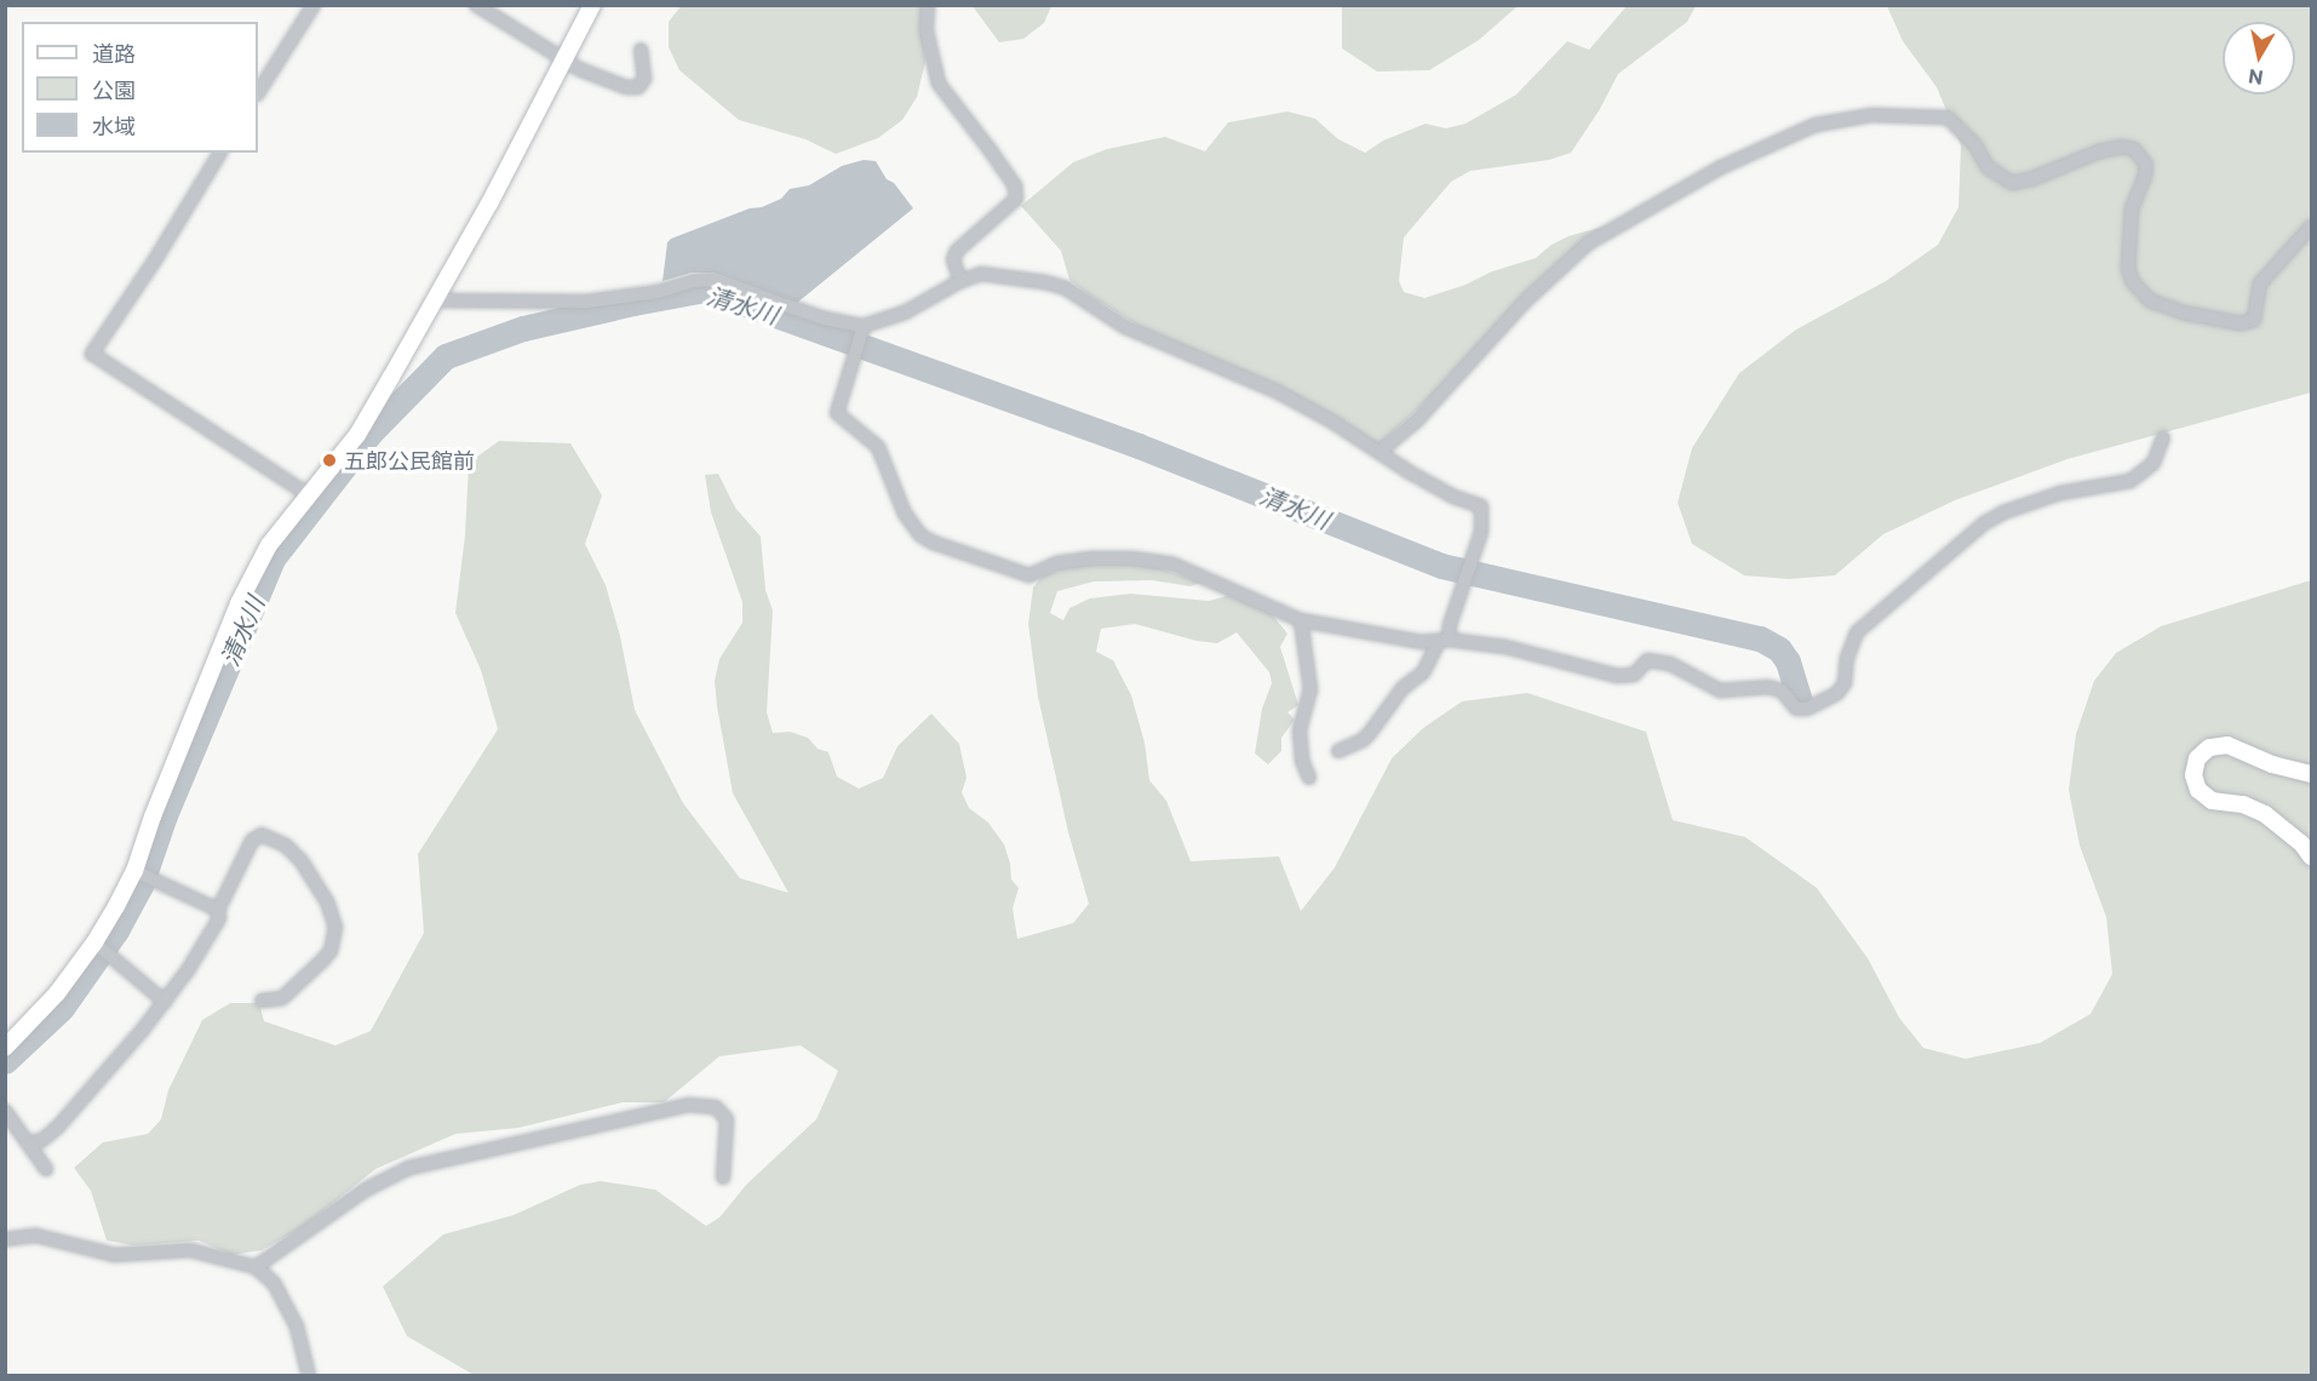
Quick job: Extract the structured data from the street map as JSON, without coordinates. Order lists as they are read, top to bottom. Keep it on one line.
{"water":["清水川"],"places":["五郎公民館前"],"legend":["道路","公園","水域"],"north":"bottom"}
